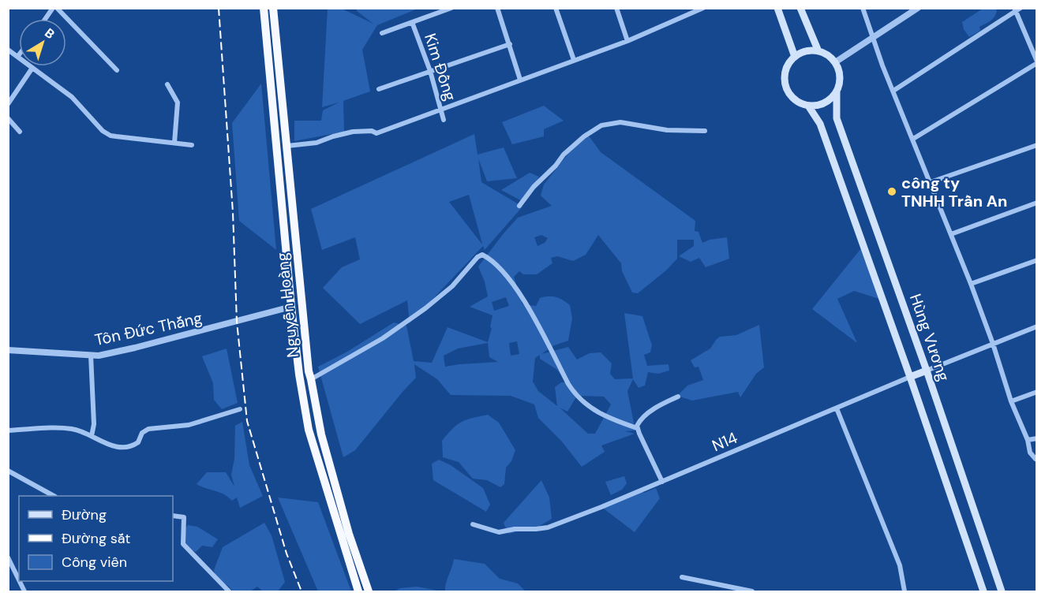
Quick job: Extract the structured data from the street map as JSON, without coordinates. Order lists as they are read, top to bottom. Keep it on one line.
{"streets":{"highway":["Nguyễn Hoàng"],"main road":["Hùng Vương"],"street":["Kim Đồng","Tôn Đức Thắng","N14"]},"crossings":[["Nguyễn Hoàng","Tôn Đức Thắng"],["Hùng Vương","N14"]],"places":["công ty TNHH Trần An"],"legend":["Đường","Đường sắt","Công viên"],"north":"top right"}
